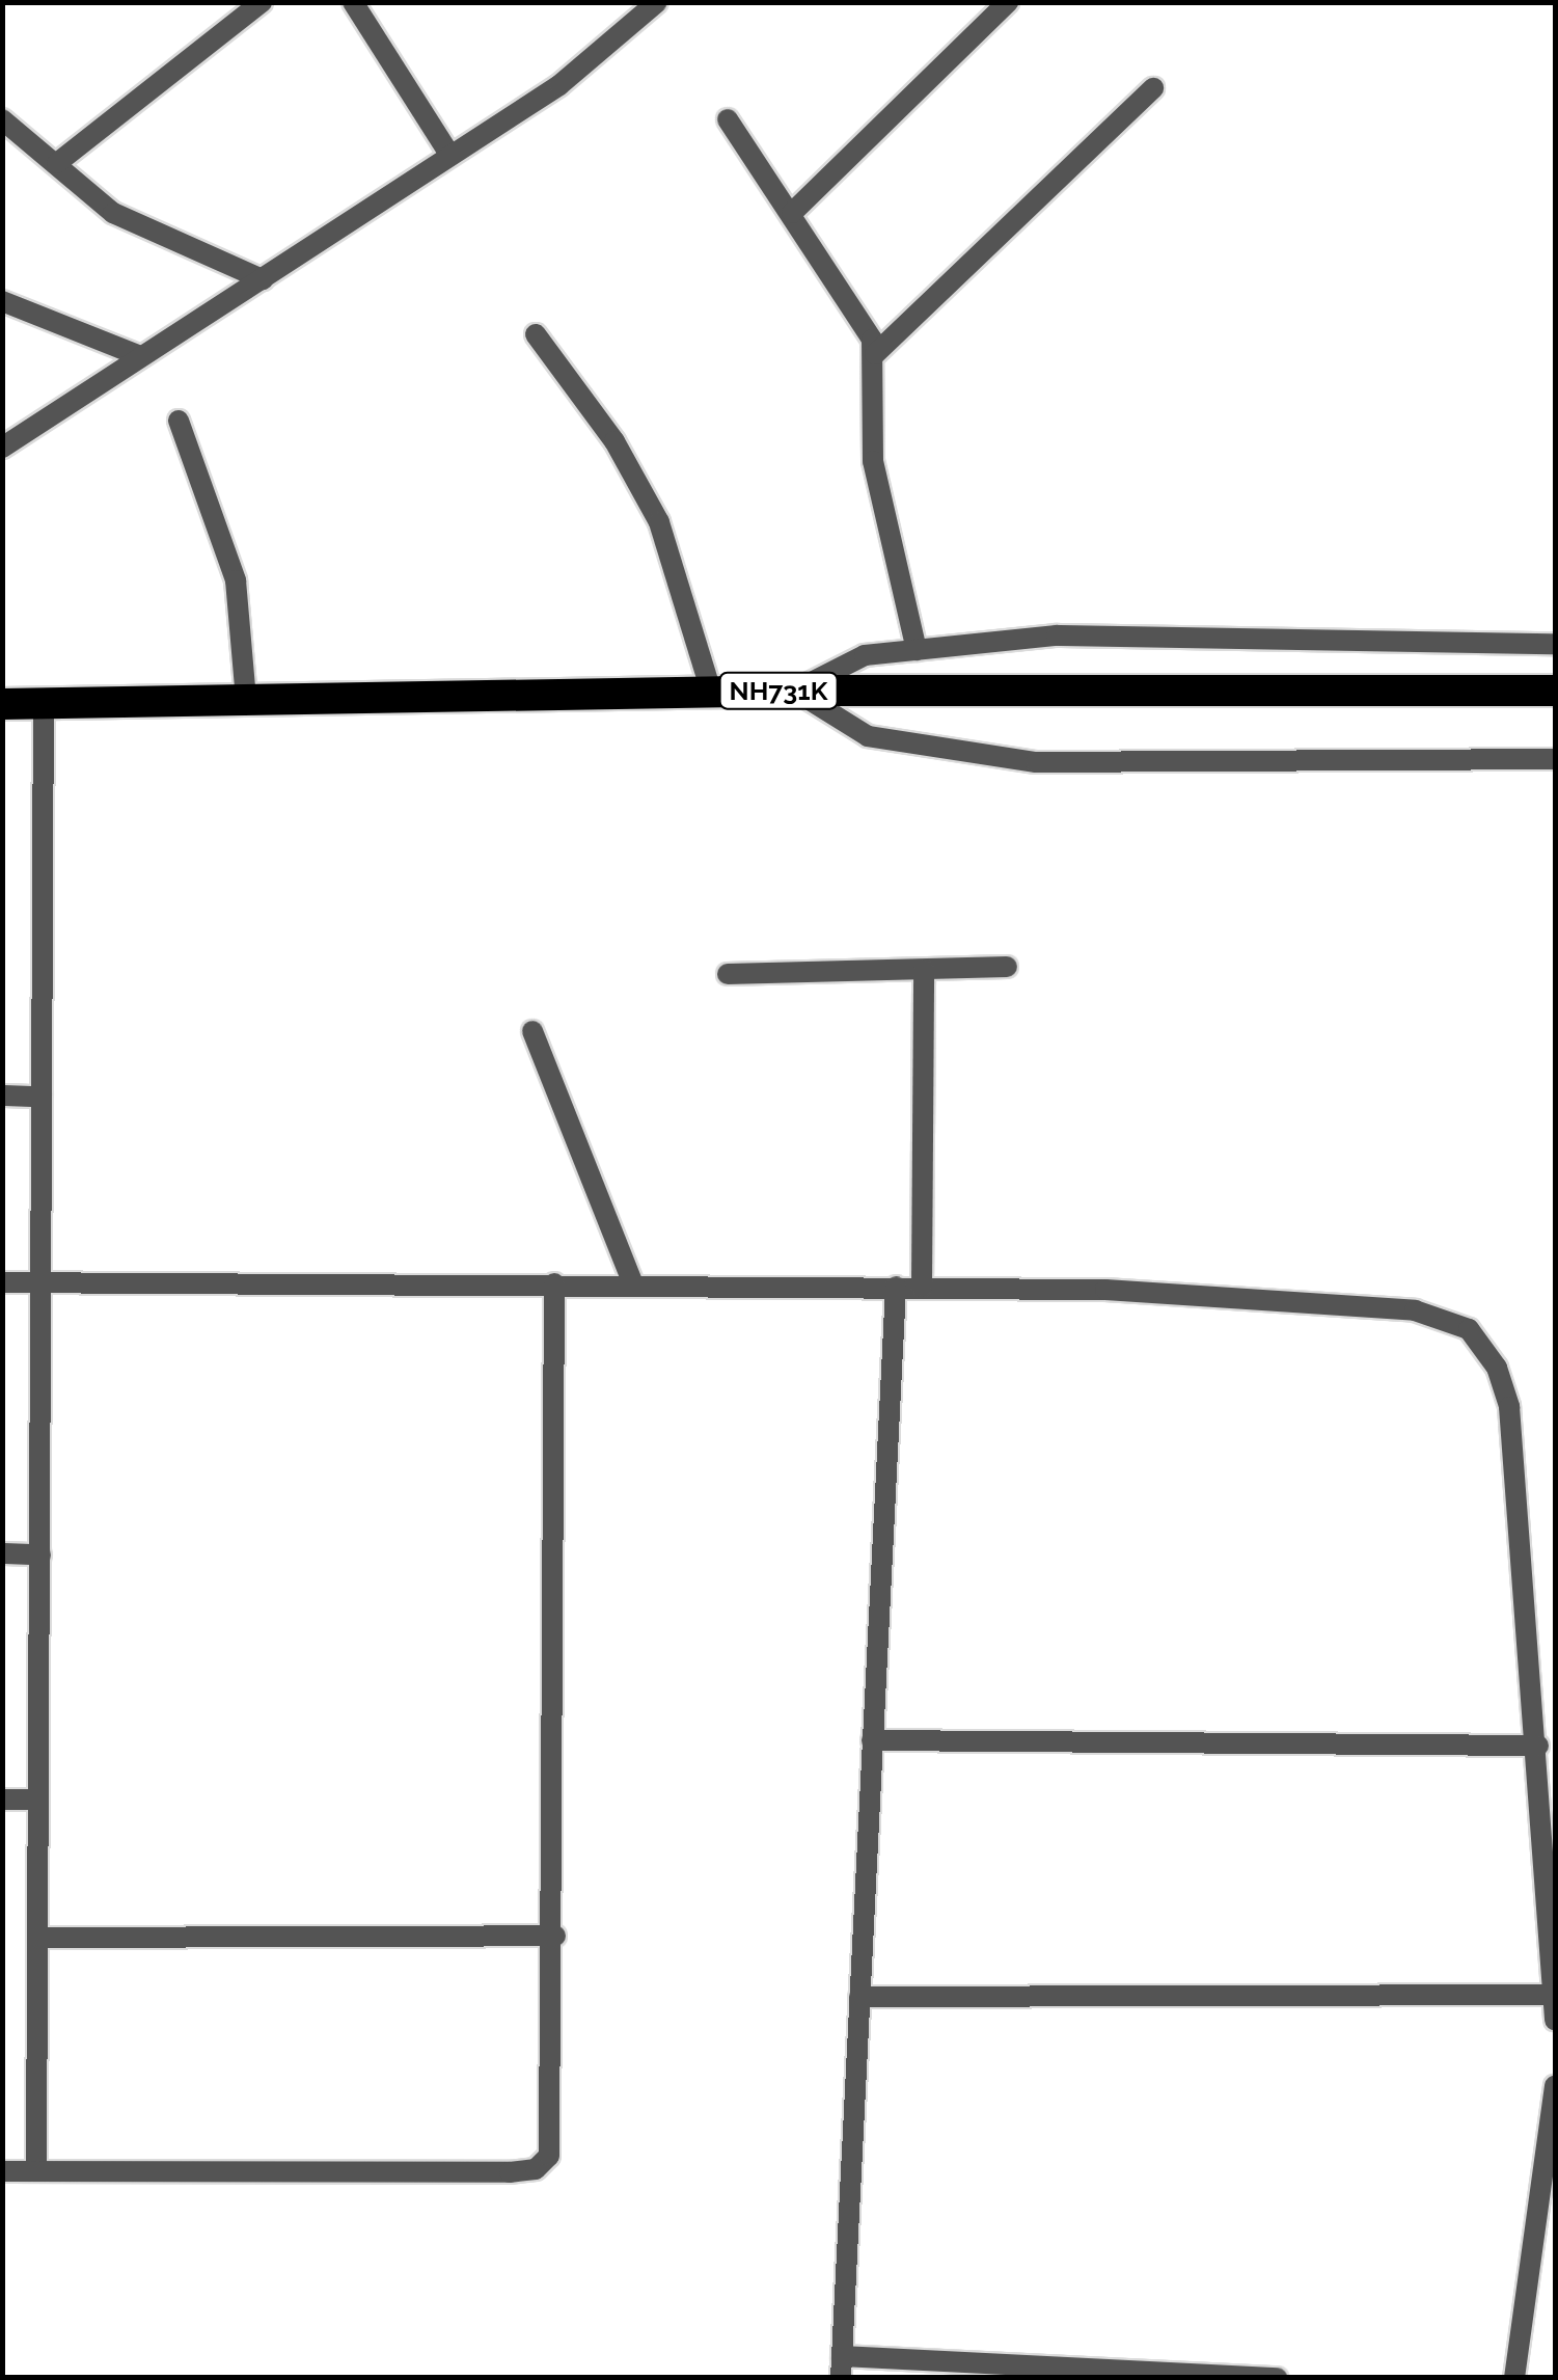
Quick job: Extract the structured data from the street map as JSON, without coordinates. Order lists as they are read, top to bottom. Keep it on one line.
{"streets":{"highway":["NH731K"]}}
